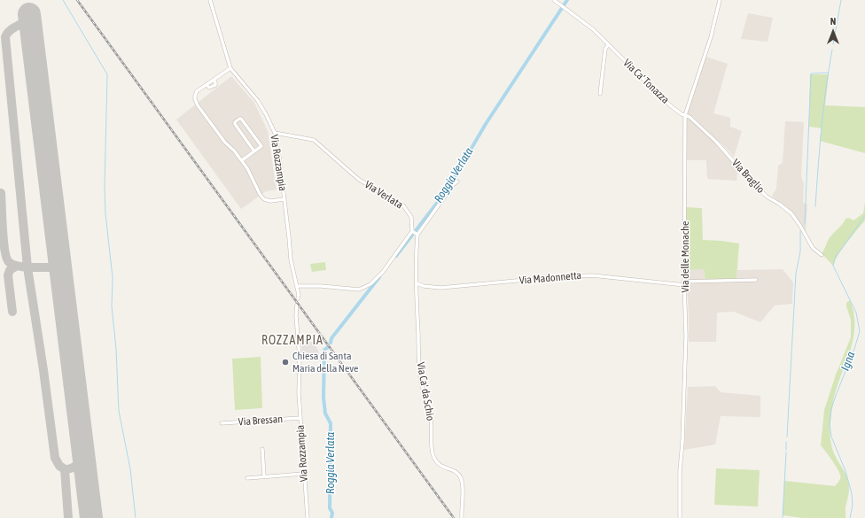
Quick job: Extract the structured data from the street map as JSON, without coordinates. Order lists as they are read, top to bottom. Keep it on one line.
{"streets":{"street":["Via Ca' Tonazza","Via Rozzampia","Via Braglio","Via Verlata","Via delle Monache","Via Madonnetta","Via Ca' da Schio","Via Bressan"]},"crossings":[["Via Ca' Tonazza","Via Braglio"],["Via Ca' Tonazza","Via delle Monache"],["Via Rozzampia","Via Verlata"],["Via Rozzampia","Via Bressan"],["Via Braglio","Via delle Monache"],["Via Verlata","Via Ca' da Schio"],["Via delle Monache","Via Madonnetta"],["Via Madonnetta","Via Ca' da Schio"]],"districts":["ROZZAMPIA"],"water":["Roggia Verlata","Igna"],"places":["Chiesa di Santa Maria della Neve"],"north":"top"}
